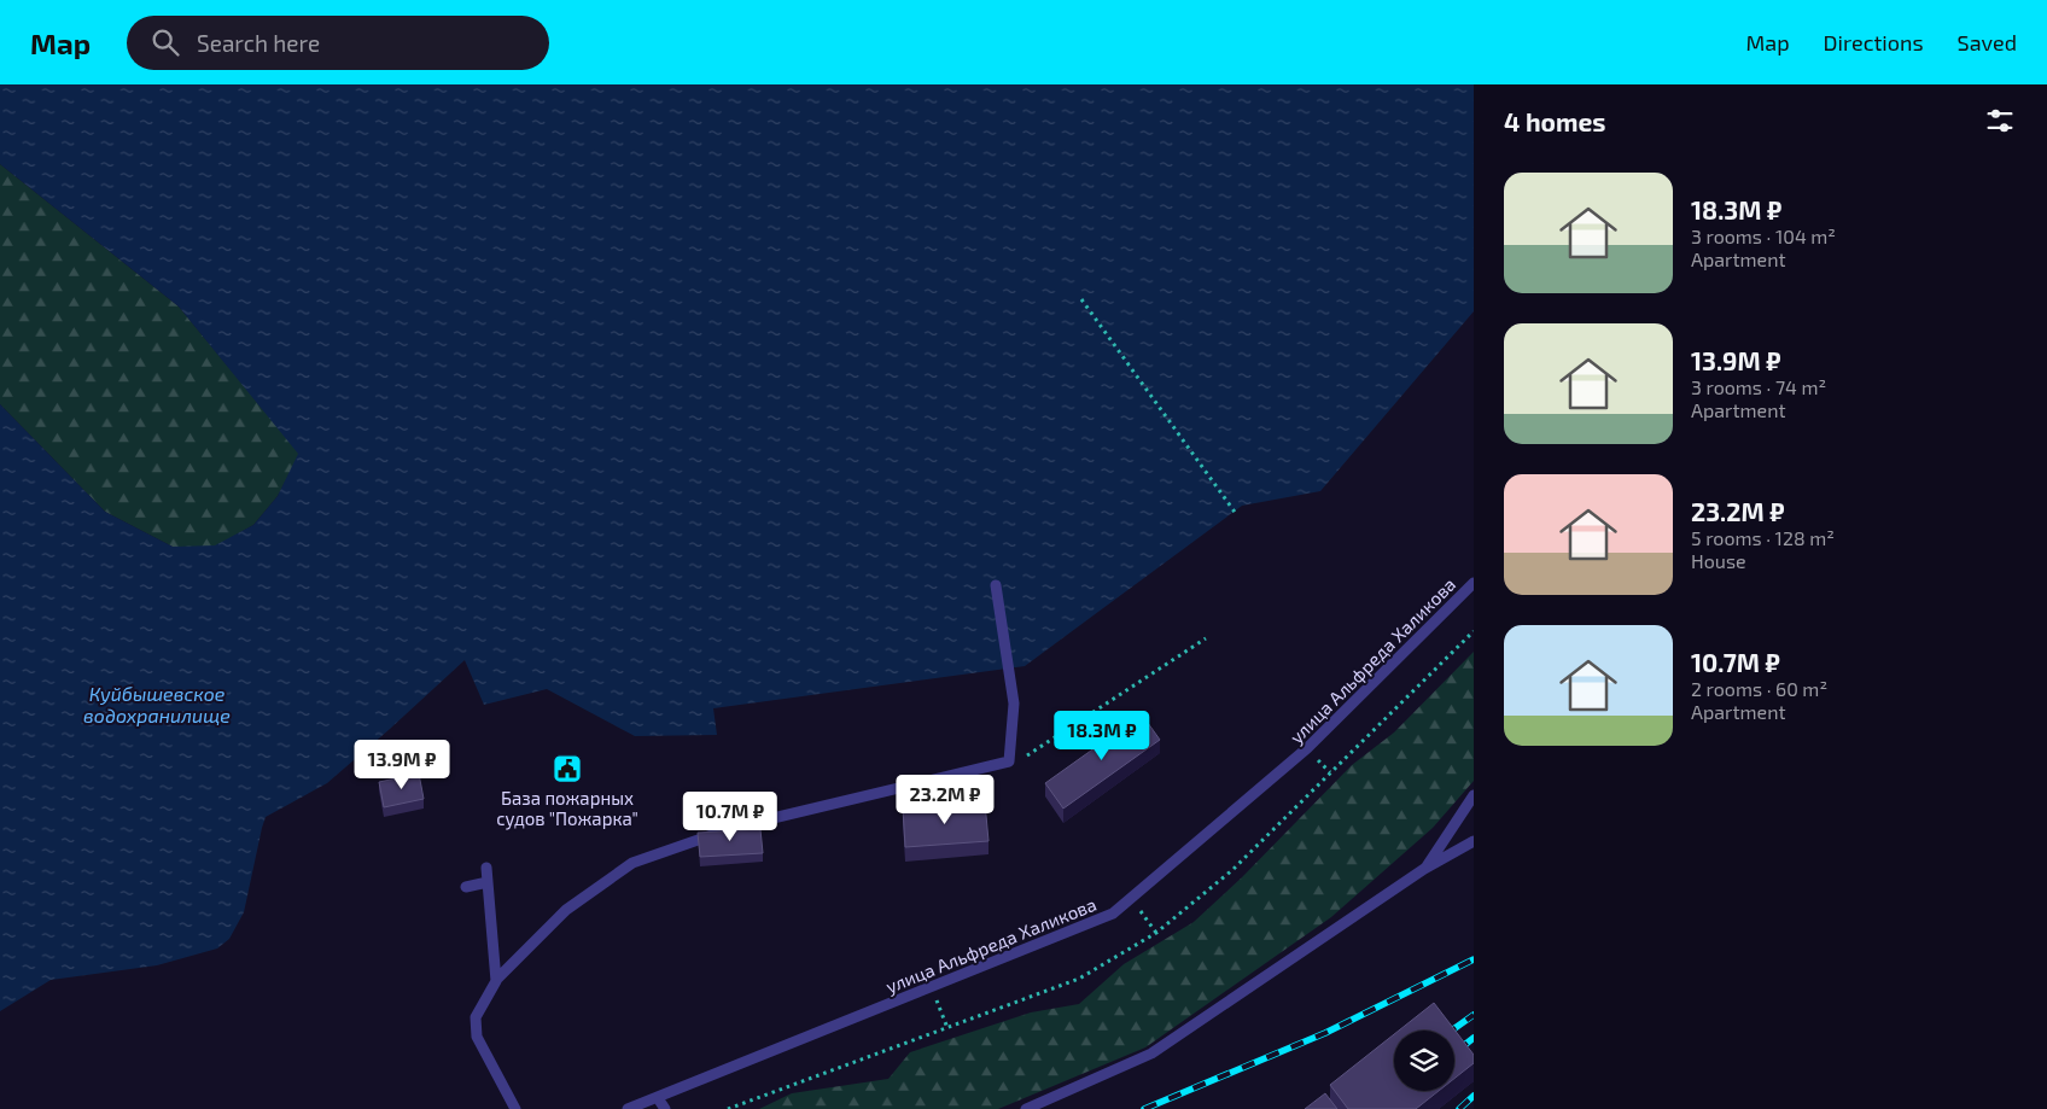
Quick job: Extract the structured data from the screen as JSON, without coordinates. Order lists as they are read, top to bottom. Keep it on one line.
{"streets":{"lane":["улица Альфреда Халикова"]},"water":["Куйбышевское водохранилище"],"places":{"public building":["База пожарных судов \"Пожарка\""]},"page":{"header":"Map","search":"Search here","nav":["Map","Directions","Saved"],"heading":"4 homes","list":[{"name":"18.3M ₽","note":"3 rooms · 104 m² · Apartment"},{"name":"13.9M ₽","note":"3 rooms · 74 m² · Apartment"},{"name":"23.2M ₽","note":"5 rooms · 128 m² · House"},{"name":"10.7M ₽","note":"2 rooms · 60 m² · Apartment"}],"price":["18.3M ₽","13.9M ₽","23.2M ₽","10.7M ₽"]}}
